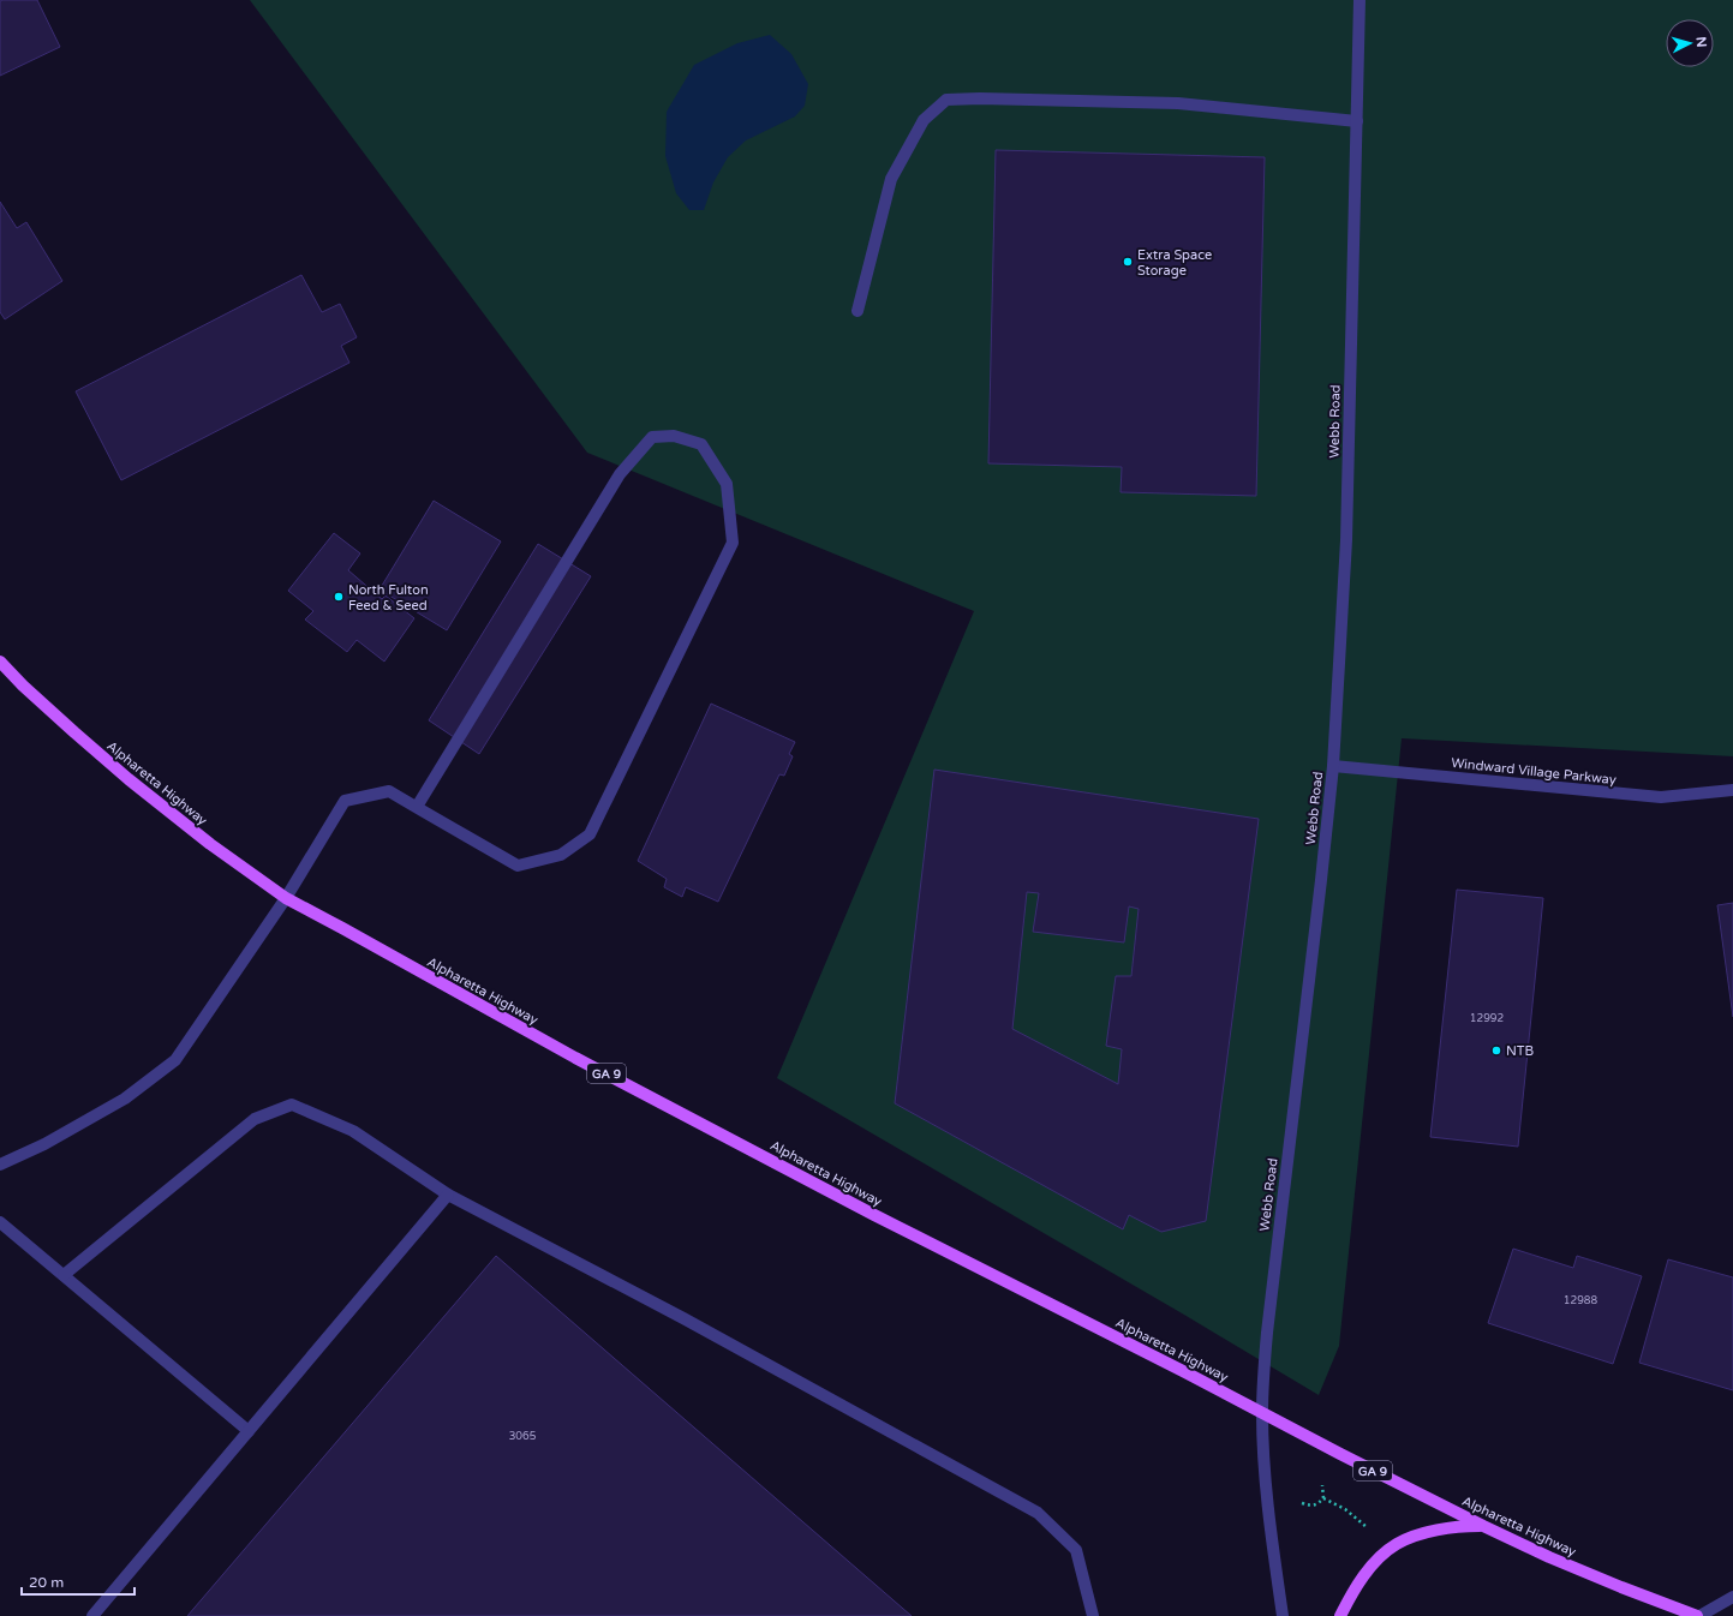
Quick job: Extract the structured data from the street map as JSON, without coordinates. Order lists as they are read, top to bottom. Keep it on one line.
{"streets":{"main road":["Alpharetta Highway","GA 9"],"street":["Webb Road","Windward Village Parkway"]},"crossings":[["Webb Road","Windward Village Parkway"],["Webb Road","Alpharetta Highway"]],"places":["Extra Space Storage","North Fulton Feed & Seed","NTB"],"house_numbers":["12992","12988","3065"],"scale_bar":"20 m","north":"right"}
